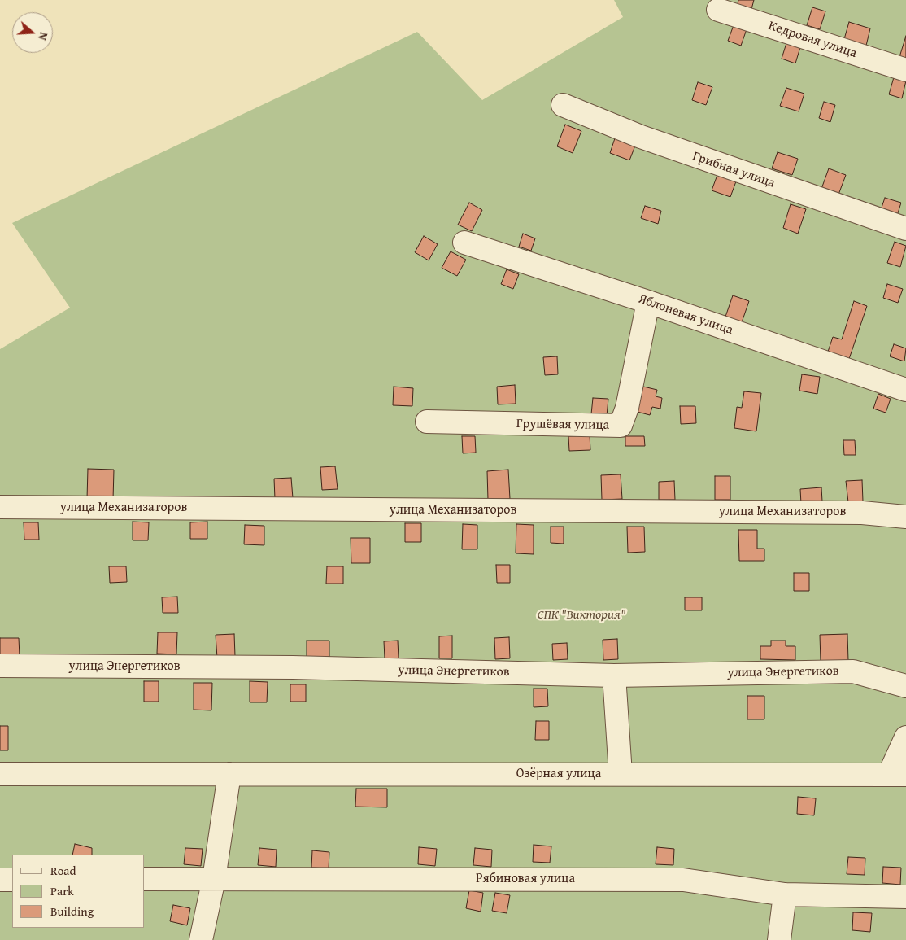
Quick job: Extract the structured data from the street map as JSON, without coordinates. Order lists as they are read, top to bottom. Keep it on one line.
{"streets":{"street":["Кедровая улица","Грибная улица","Яблоневая улица","Грушёвая улица","улица Механизаторов","улица Энергетиков","Озёрная улица","Рябиновая улица"]},"crossings":[["Яблоневая улица","Грушёвая улица"]],"parks":["СПК \"Виктория\""],"legend":["Road","Park","Building"],"north":"right"}
